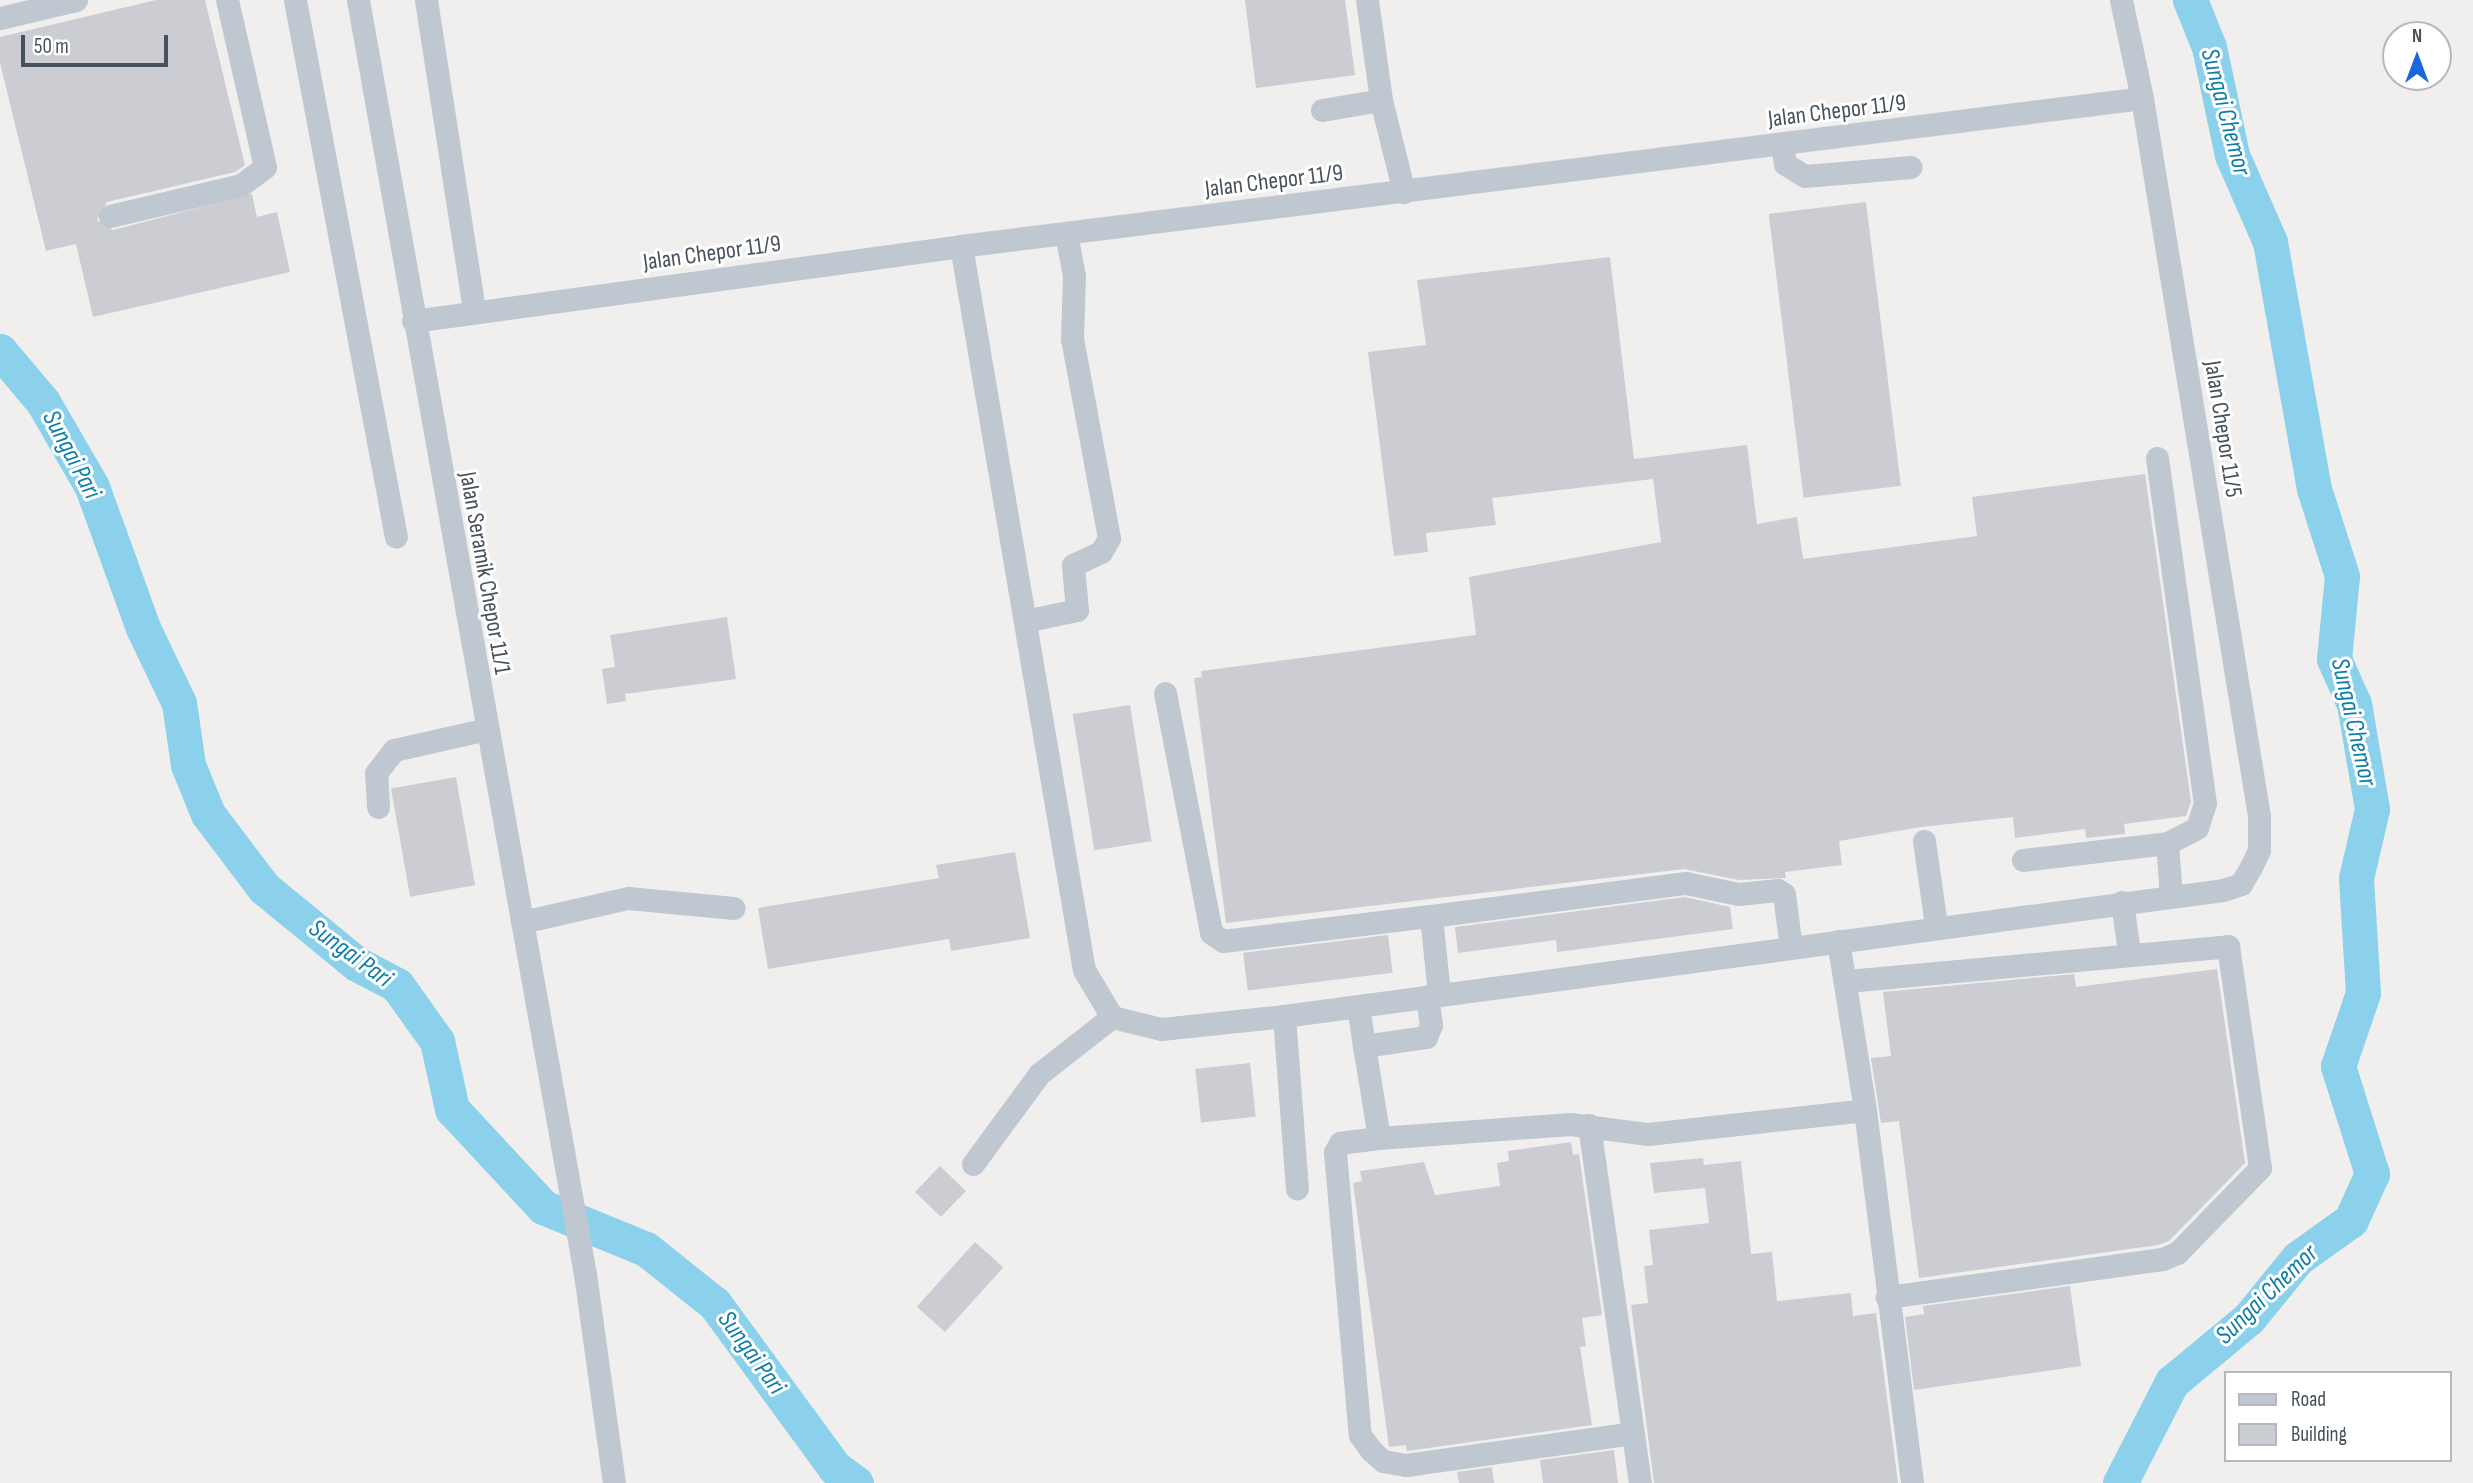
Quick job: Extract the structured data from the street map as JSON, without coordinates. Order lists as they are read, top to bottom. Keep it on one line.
{"streets":{"street":["Jalan Chepor 11/9","Jalan Chepor 11/5","Jalan Seramik Chepor 11/1"]},"crossings":[["Jalan Chepor 11/9","Jalan Chepor 11/5"],["Jalan Chepor 11/9","Jalan Seramik Chepor 11/1"]],"water":["Sungai Chemor","Sungai Pari"],"legend":["Road","Building"],"scale_bar":"50 m","north":"top"}
